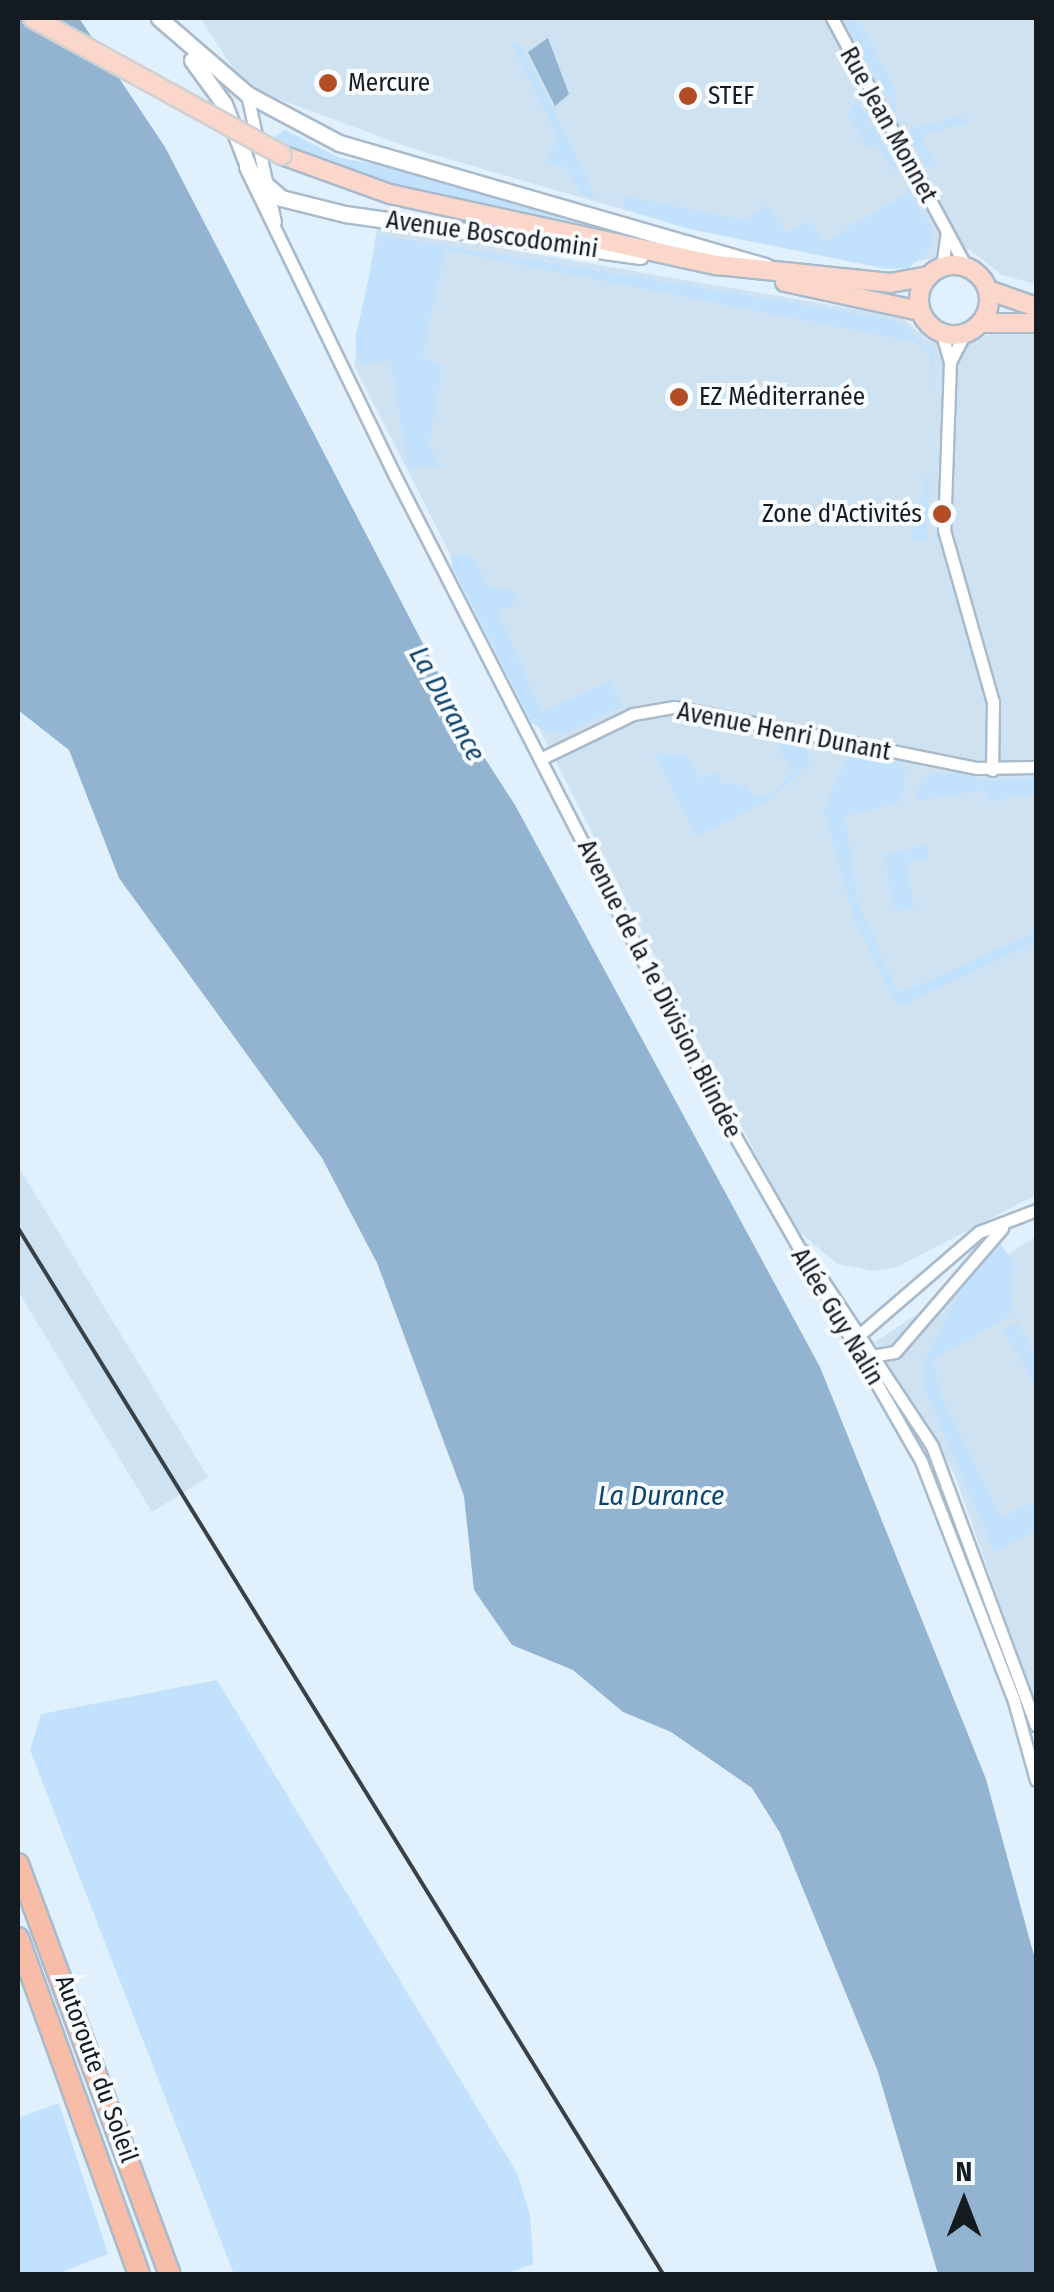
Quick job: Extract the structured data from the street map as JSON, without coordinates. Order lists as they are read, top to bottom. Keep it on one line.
{"streets":{"highway":["Autoroute du Soleil"],"main road":["Avenue Boscodomini"],"street":["Rue Jean Monnet","Avenue Henri Dunant","Avenue de la 1e Division Blindée","Allée Guy Nalin"]},"crossings":[["Rue Jean Monnet","Avenue Boscodomini"],["Avenue Henri Dunant","Avenue de la 1e Division Blindée"],["Avenue de la 1e Division Blindée","Allée Guy Nalin"]],"water":["La Durance"],"places":["Mercure","STEF","EZ Méditerranée","Zone d'Activités"],"north":"top"}
